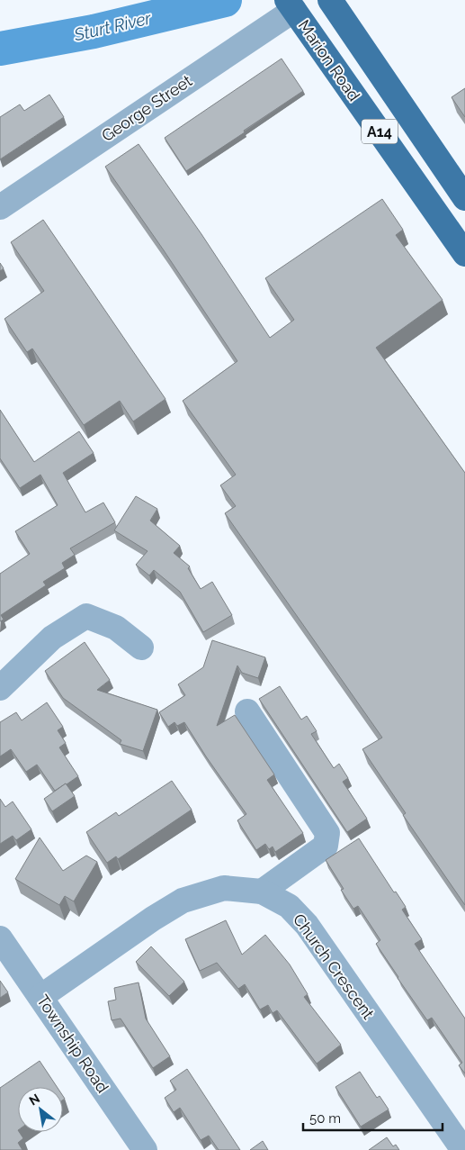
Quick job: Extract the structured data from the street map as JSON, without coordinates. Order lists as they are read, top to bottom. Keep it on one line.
{"streets":{"main road":["Marion Road","A14"],"street":["George Street","Church Crescent","Township Road"]},"crossings":[["Marion Road","George Street"],["Church Crescent","Township Road"]],"water":["Sturt River"],"scale_bar":"50 m","north":"top left"}
